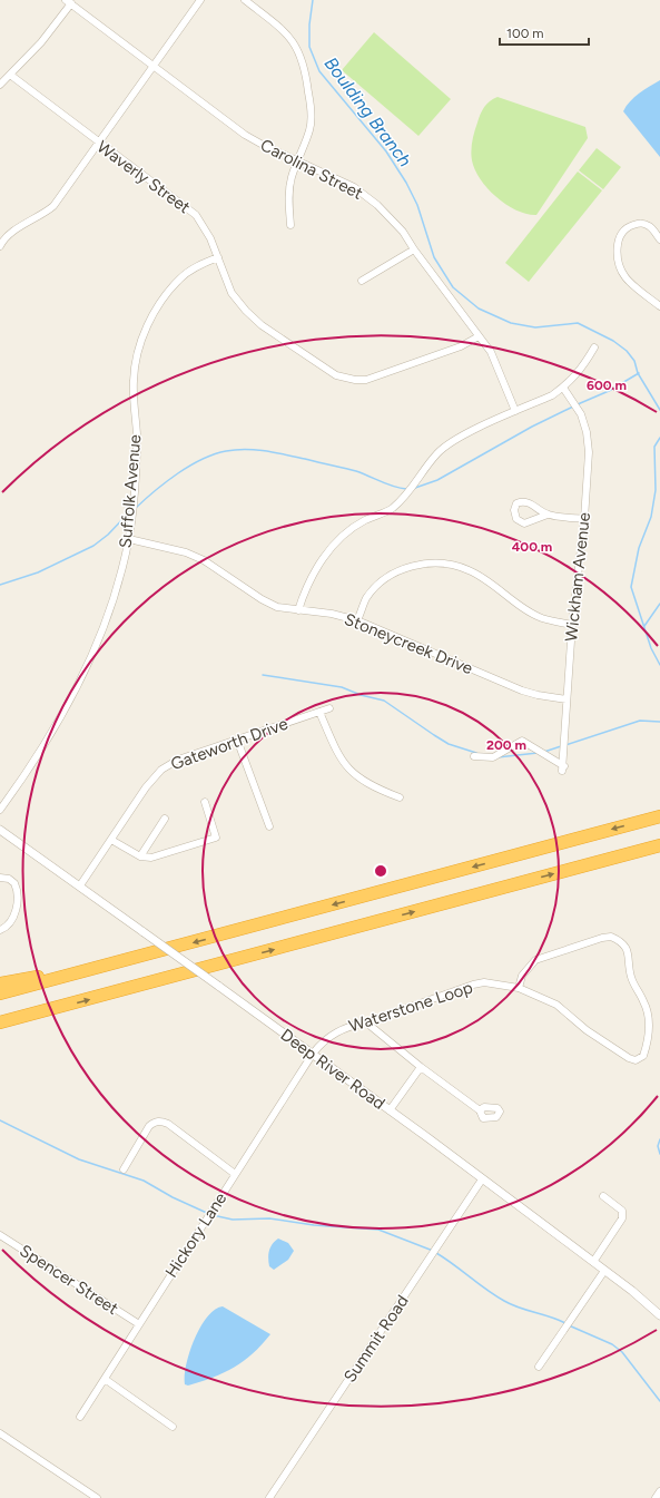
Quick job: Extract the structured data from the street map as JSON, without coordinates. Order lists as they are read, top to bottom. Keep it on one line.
{"streets":{"street":["Carolina Street","Waverly Street","Suffolk Avenue","Wickham Avenue","Stoneycreek Drive","Gateworth Drive","Waterstone Loop","Deep River Road","Hickory Lane","Spencer Street","Summit Road"]},"crossings":[["Carolina Street","Waverly Street"],["Waverly Street","Suffolk Avenue"],["Suffolk Avenue","Stoneycreek Drive"],["Wickham Avenue","Stoneycreek Drive"],["Gateworth Drive","Deep River Road"],["Waterstone Loop","Deep River Road"],["Waterstone Loop","Hickory Lane"],["Deep River Road","Hickory Lane"],["Deep River Road","Summit Road"],["Hickory Lane","Spencer Street"]],"water":["Boulding Branch"],"scale_bar":"100 m","rings":["600 m","400 m","200 m"]}
